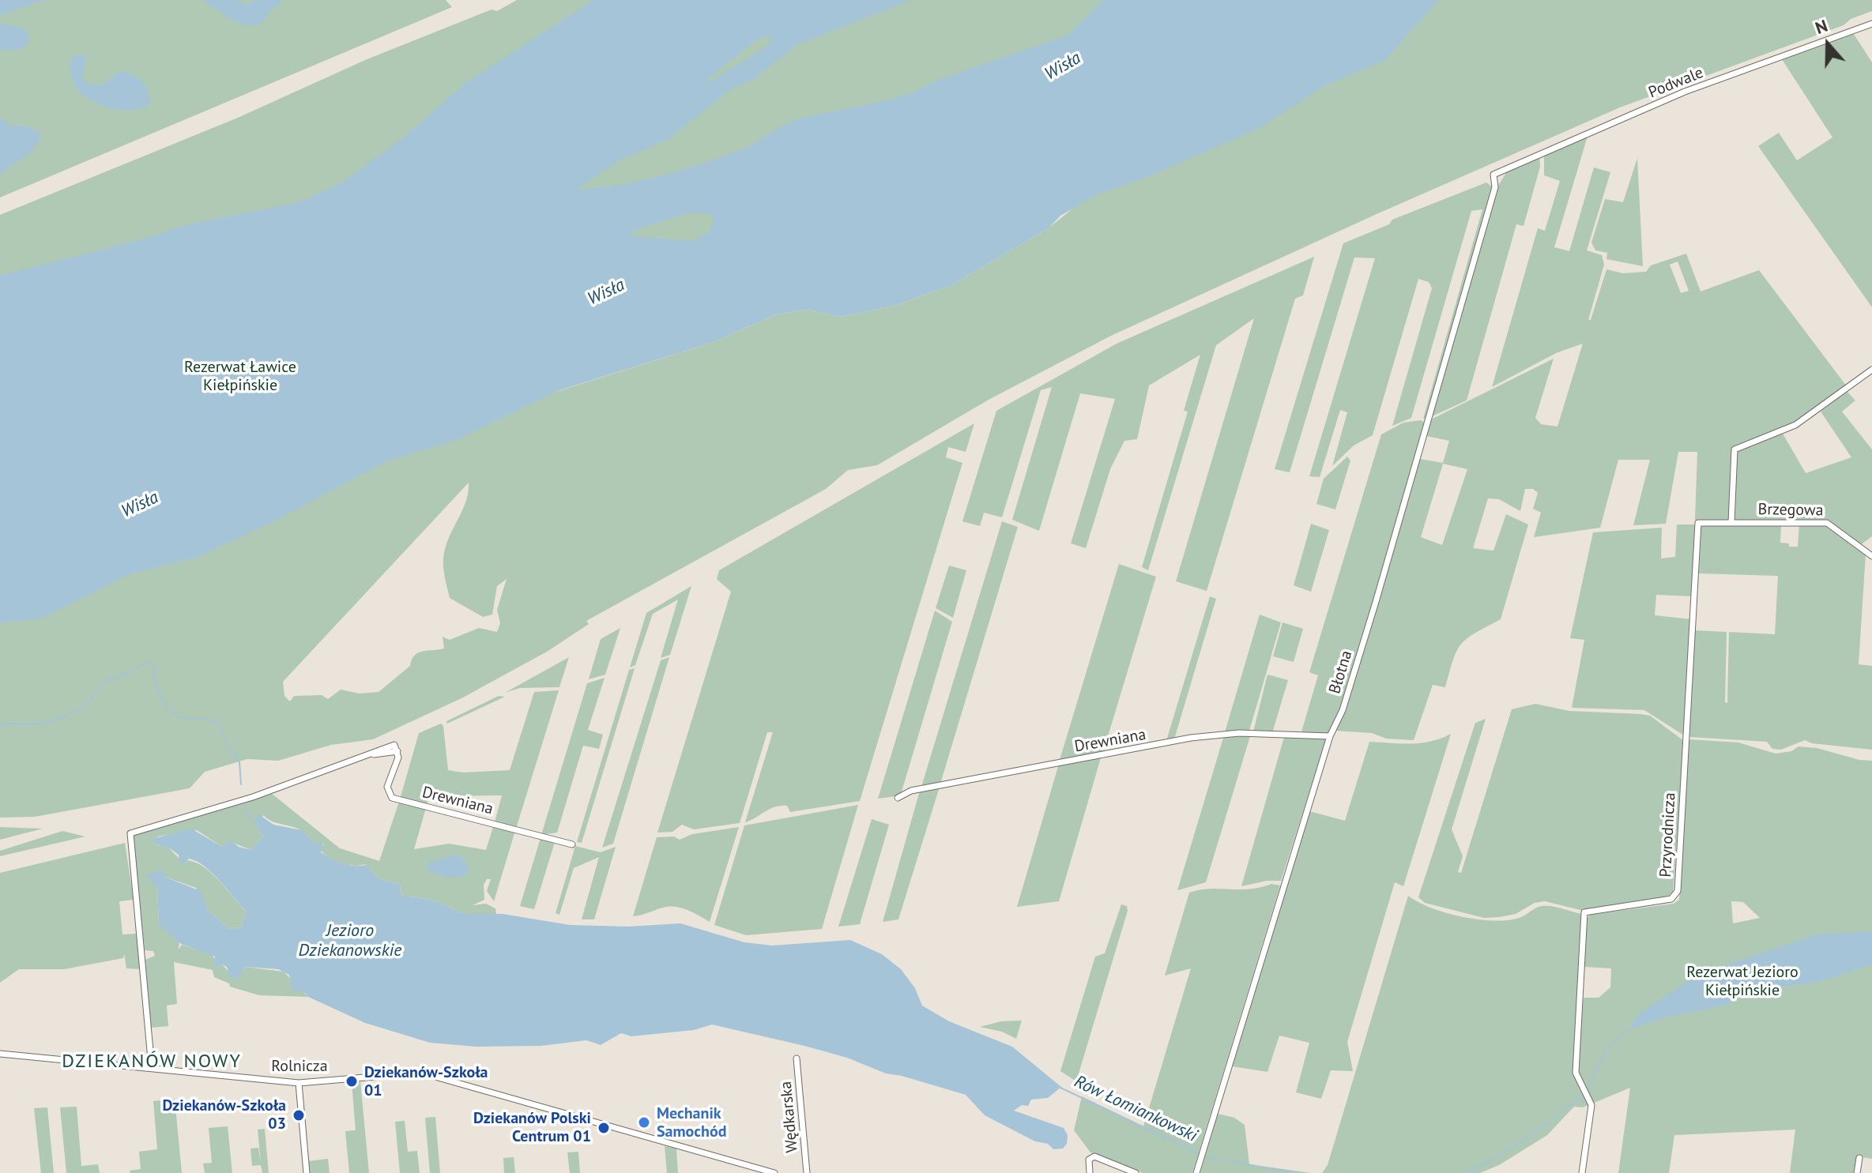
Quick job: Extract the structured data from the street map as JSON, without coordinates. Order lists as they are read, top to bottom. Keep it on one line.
{"streets":{"street":["Podwale","Brzegowa","Błotna","Drewniana","Przyrodnicza","Rolnicza","Wędkarska"]},"crossings":[["Podwale","Błotna"],["Brzegowa","Przyrodnicza"],["Błotna","Drewniana"],["Drewniana","Rolnicza"]],"districts":["DZIEKANÓW NOWY"],"water":["Wisła","Jezioro Dziekanowskie","Rów Łomiankowski"],"parks":["Rezerwat Ławice Kiełpińskie","Rezerwat Jezioro Kiełpińskie"],"places":["Dziekanów-Szkoła 01","Dziekanów-Szkoła 03","Mechanik Samochód","Dziekanów Polski Centrum 01"],"north":"top"}
